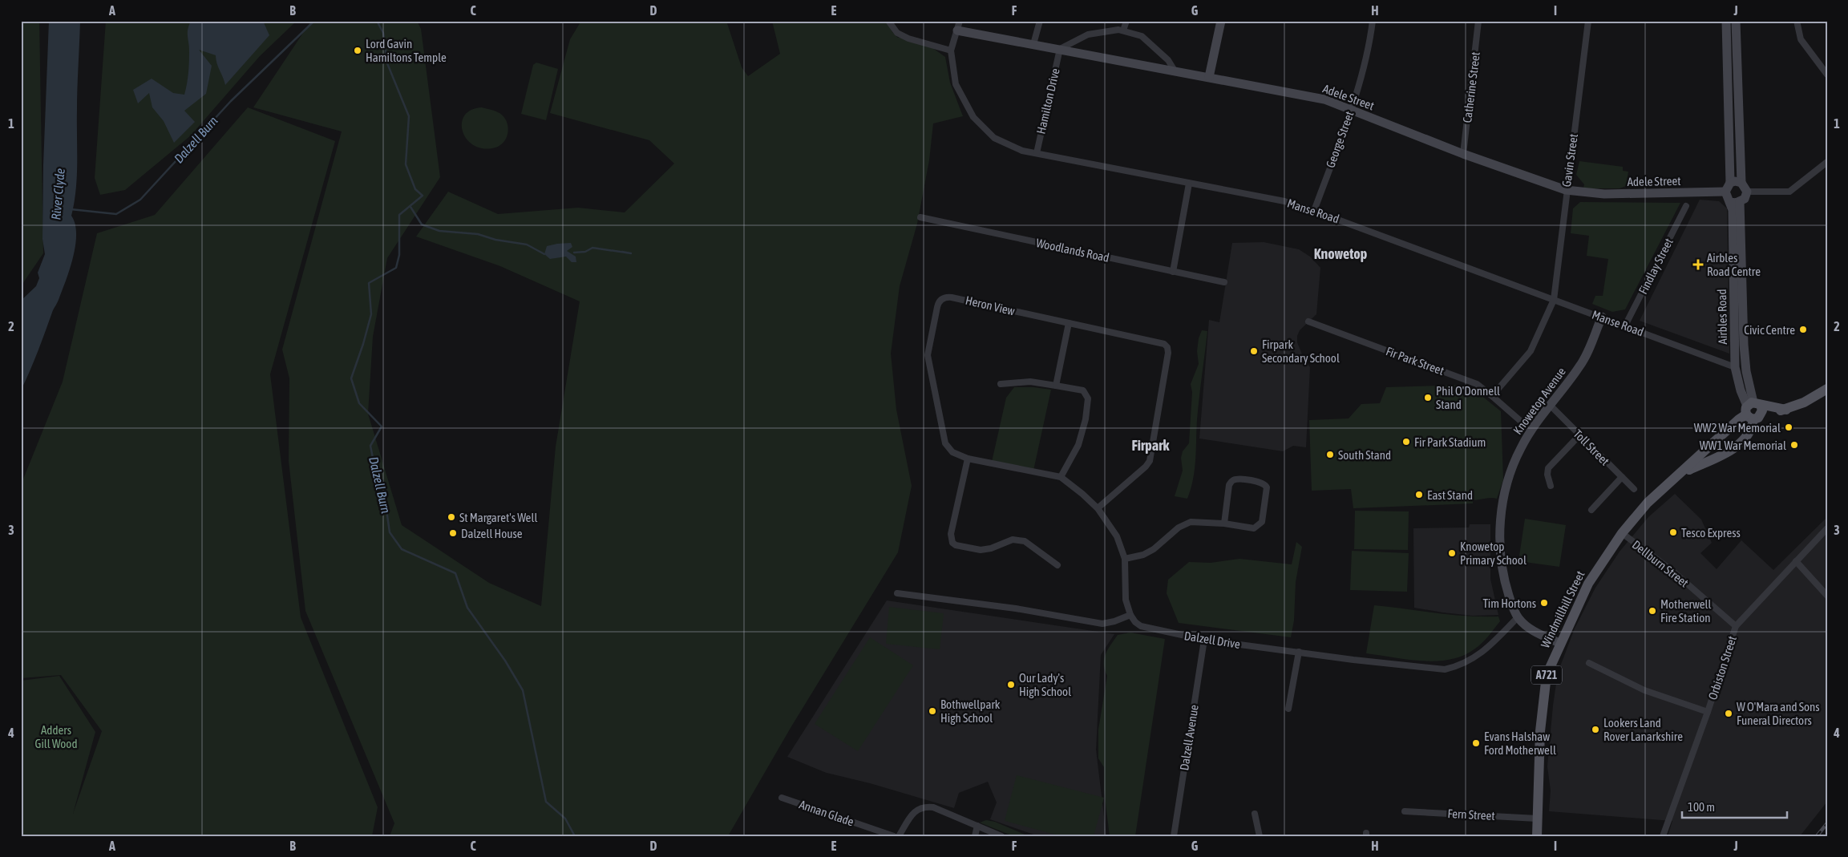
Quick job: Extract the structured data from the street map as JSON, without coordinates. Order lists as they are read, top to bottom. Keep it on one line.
{"streets":{"main road":["Windmillhill Street","A721"],"street":["Catherine Street","Adele Street","Hamilton Drive","George Street","Gavin Street","Manse Road","Woodlands Road","Findlay Street","Heron View","Airbles Road","Fir Park Street","Knowetop Avenue","Toll Street","Dellburn Street","Dalzell Drive","Orbiston Street","Dalzell Avenue","Annan Glade","Fern Street"]},"crossings":[["Catherine Street","Adele Street"],["Adele Street","Hamilton Drive"],["Adele Street","George Street"],["Adele Street","Gavin Street"],["Adele Street","Manse Road"],["Adele Street","Airbles Road"],["Hamilton Drive","Manse Road"],["George Street","Manse Road"],["Gavin Street","Manse Road"],["Gavin Street","Fir Park Street"],["Manse Road","Findlay Street"],["Manse Road","Airbles Road"],["Manse Road","Knowetop Avenue"],["Heron View","Dalzell Drive"],["Airbles Road","Windmillhill Street"],["Fir Park Street","Knowetop Avenue"],["Knowetop Avenue","Toll Street"],["Knowetop Avenue","Windmillhill Street"],["Knowetop Avenue","Dalzell Drive"],["Dellburn Street","Windmillhill Street"],["Dellburn Street","Orbiston Street"],["Windmillhill Street","Fern Street"],["Dalzell Drive","Dalzell Avenue"]],"districts":["Knowetop","Firpark"],"water":["Dalzell Burn","River Clyde"],"parks":["Adders Gill Wood"],"places":{"other":["Lord Gavin Hamiltons Temple","Civic Centre","Firpark Secondary School","Phil O'Donnell Stand","WW2 War Memorial","Fir Park Stadium","WW1 War Memorial","South Stand","East Stand","St Margaret's Well","Tesco Express","Dalzell House","Knowetop Primary School","Tim Hortons","Motherwell Fire Station","Our Lady's High School","Bothwellpark High School","W O'Mara and Sons Funeral Directors","Lookers Land Rover Lanarkshire","Evans Halshaw Ford Motherwell"],"health":["Airbles Road Centre"]},"scale_bar":"100 m","grid":{"columns":["A","B","C","D","E","F","G","H","I","J"],"rows":["1","2","3","4"]}}
